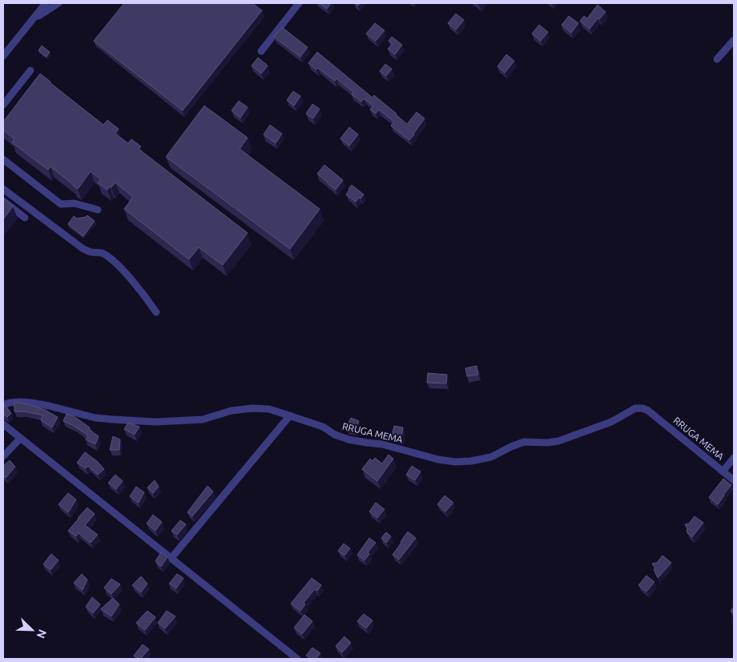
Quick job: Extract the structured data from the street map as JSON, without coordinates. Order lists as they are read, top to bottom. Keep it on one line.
{"streets":{"street":["RRUGA MEMA"]},"north":"bottom right"}
